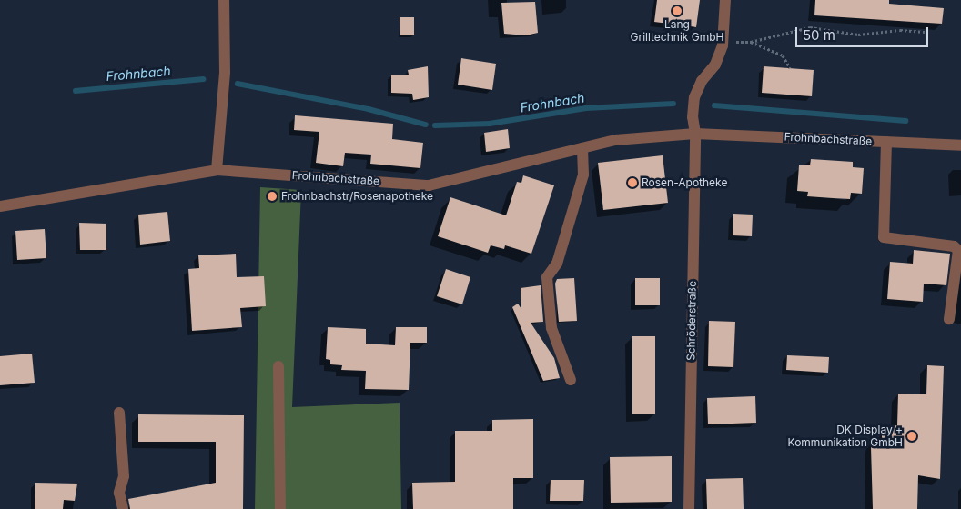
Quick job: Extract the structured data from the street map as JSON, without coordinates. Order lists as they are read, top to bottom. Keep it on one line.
{"streets":{"street":["Frohnbachstraße","Schröderstraße"]},"crossings":[["Frohnbachstraße","Schröderstraße"]],"water":["Frohnbach"],"places":["Lang Grilltechnik GmbH","Rosen-Apotheke","Frohnbachstr/Rosenapotheke","DK Display + Kommunikation GmbH"],"scale_bar":"50 m"}
